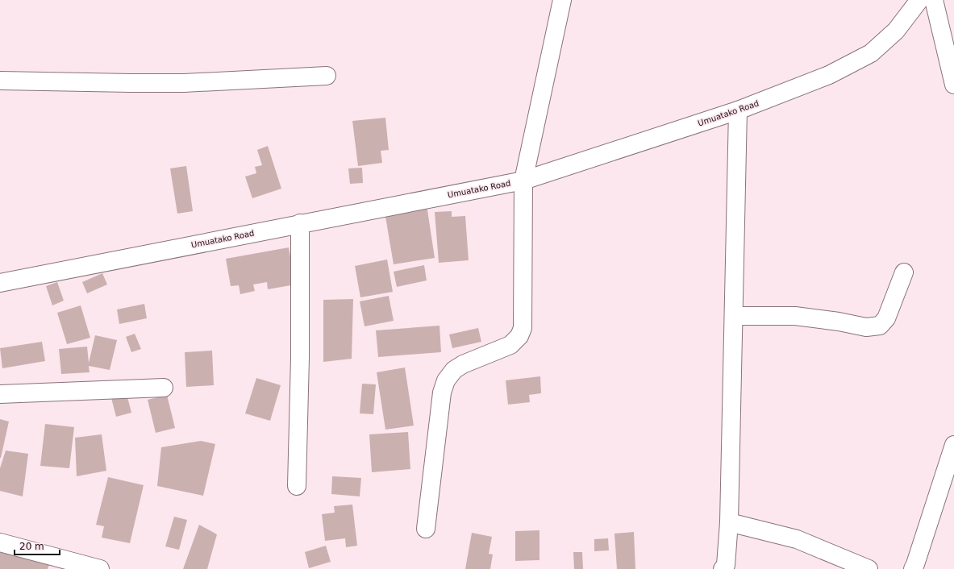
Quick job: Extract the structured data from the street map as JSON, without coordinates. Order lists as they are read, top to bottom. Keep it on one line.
{"streets":{"street":["Umuatako Road"]},"scale_bar":"20 m"}
